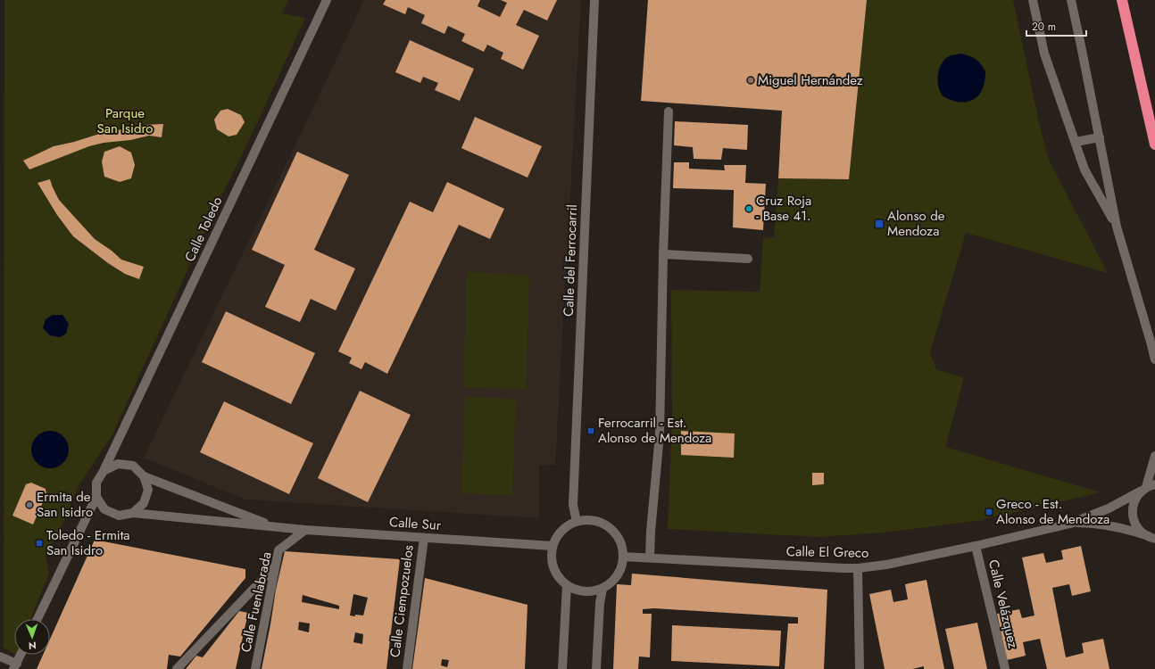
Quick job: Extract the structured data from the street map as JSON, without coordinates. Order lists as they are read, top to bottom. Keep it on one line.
{"streets":{"street":["Calle Toledo","Calle del Ferrocarril","Calle Sur","Calle El Greco","Calle Ciempozuelos","Calle Fuenlabrada","Calle Velázquez"]},"crossings":[["Calle Toledo","Calle Sur"],["Calle del Ferrocarril","Calle Sur"],["Calle del Ferrocarril","Calle El Greco"],["Calle Sur","Calle El Greco"],["Calle Sur","Calle Ciempozuelos"],["Calle Sur","Calle Fuenlabrada"],["Calle El Greco","Calle Velázquez"]],"parks":["Parque San Isidro"],"places":{"other":["Miguel Hernández","Cruz Roja - Base 41.","Ermita de San Isidro"],"transit":["Alonso de Mendoza","Ferrocarril - Est. Alonso de Mendoza","Greco - Est. Alonso de Mendoza","Toledo - Ermita San Isidro"]},"scale_bar":"20 m","north":"bottom"}
